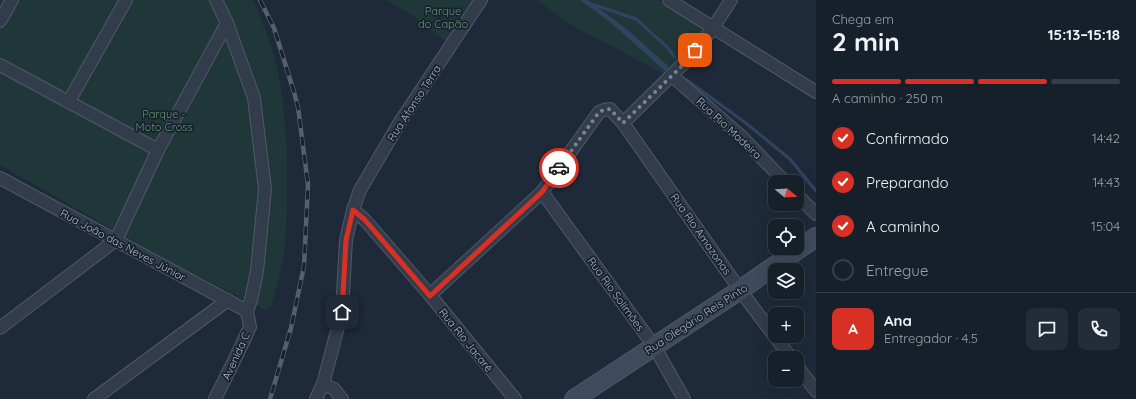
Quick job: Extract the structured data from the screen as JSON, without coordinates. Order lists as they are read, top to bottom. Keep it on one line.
{"streets":{"street":["Rua Afonso Terra","Rua Rio Madeira","Rua Rio Amazonas","Rua João das Neves Júnior","Rua Rio Solimões","Rua Olegário Reis Pinto","Rua Rio Jacaré","Avenida C"]},"crossings":[["Rua Afonso Terra","Rua Rio Jacaré"],["Rua Rio Amazonas","Rua Rio Solimões"],["Rua Rio Amazonas","Rua Olegário Reis Pinto"],["Rua João das Neves Júnior","Avenida C"],["Rua Rio Solimões","Rua Olegário Reis Pinto"]],"parks":["Parque do Capão","Parque - Moto Cross"],"north":"right","page":{"heading":["2 min","Chega em","15:13–15:18"],"panel":["Ana","Entregador · 4.5"],"bar":"A caminho · 250 m","list":[["Confirmado","14:42"],["Preparando","14:43"],["A caminho","15:04"],"Entregue"],"map_buttons":["+","−"],"round":"A"}}
